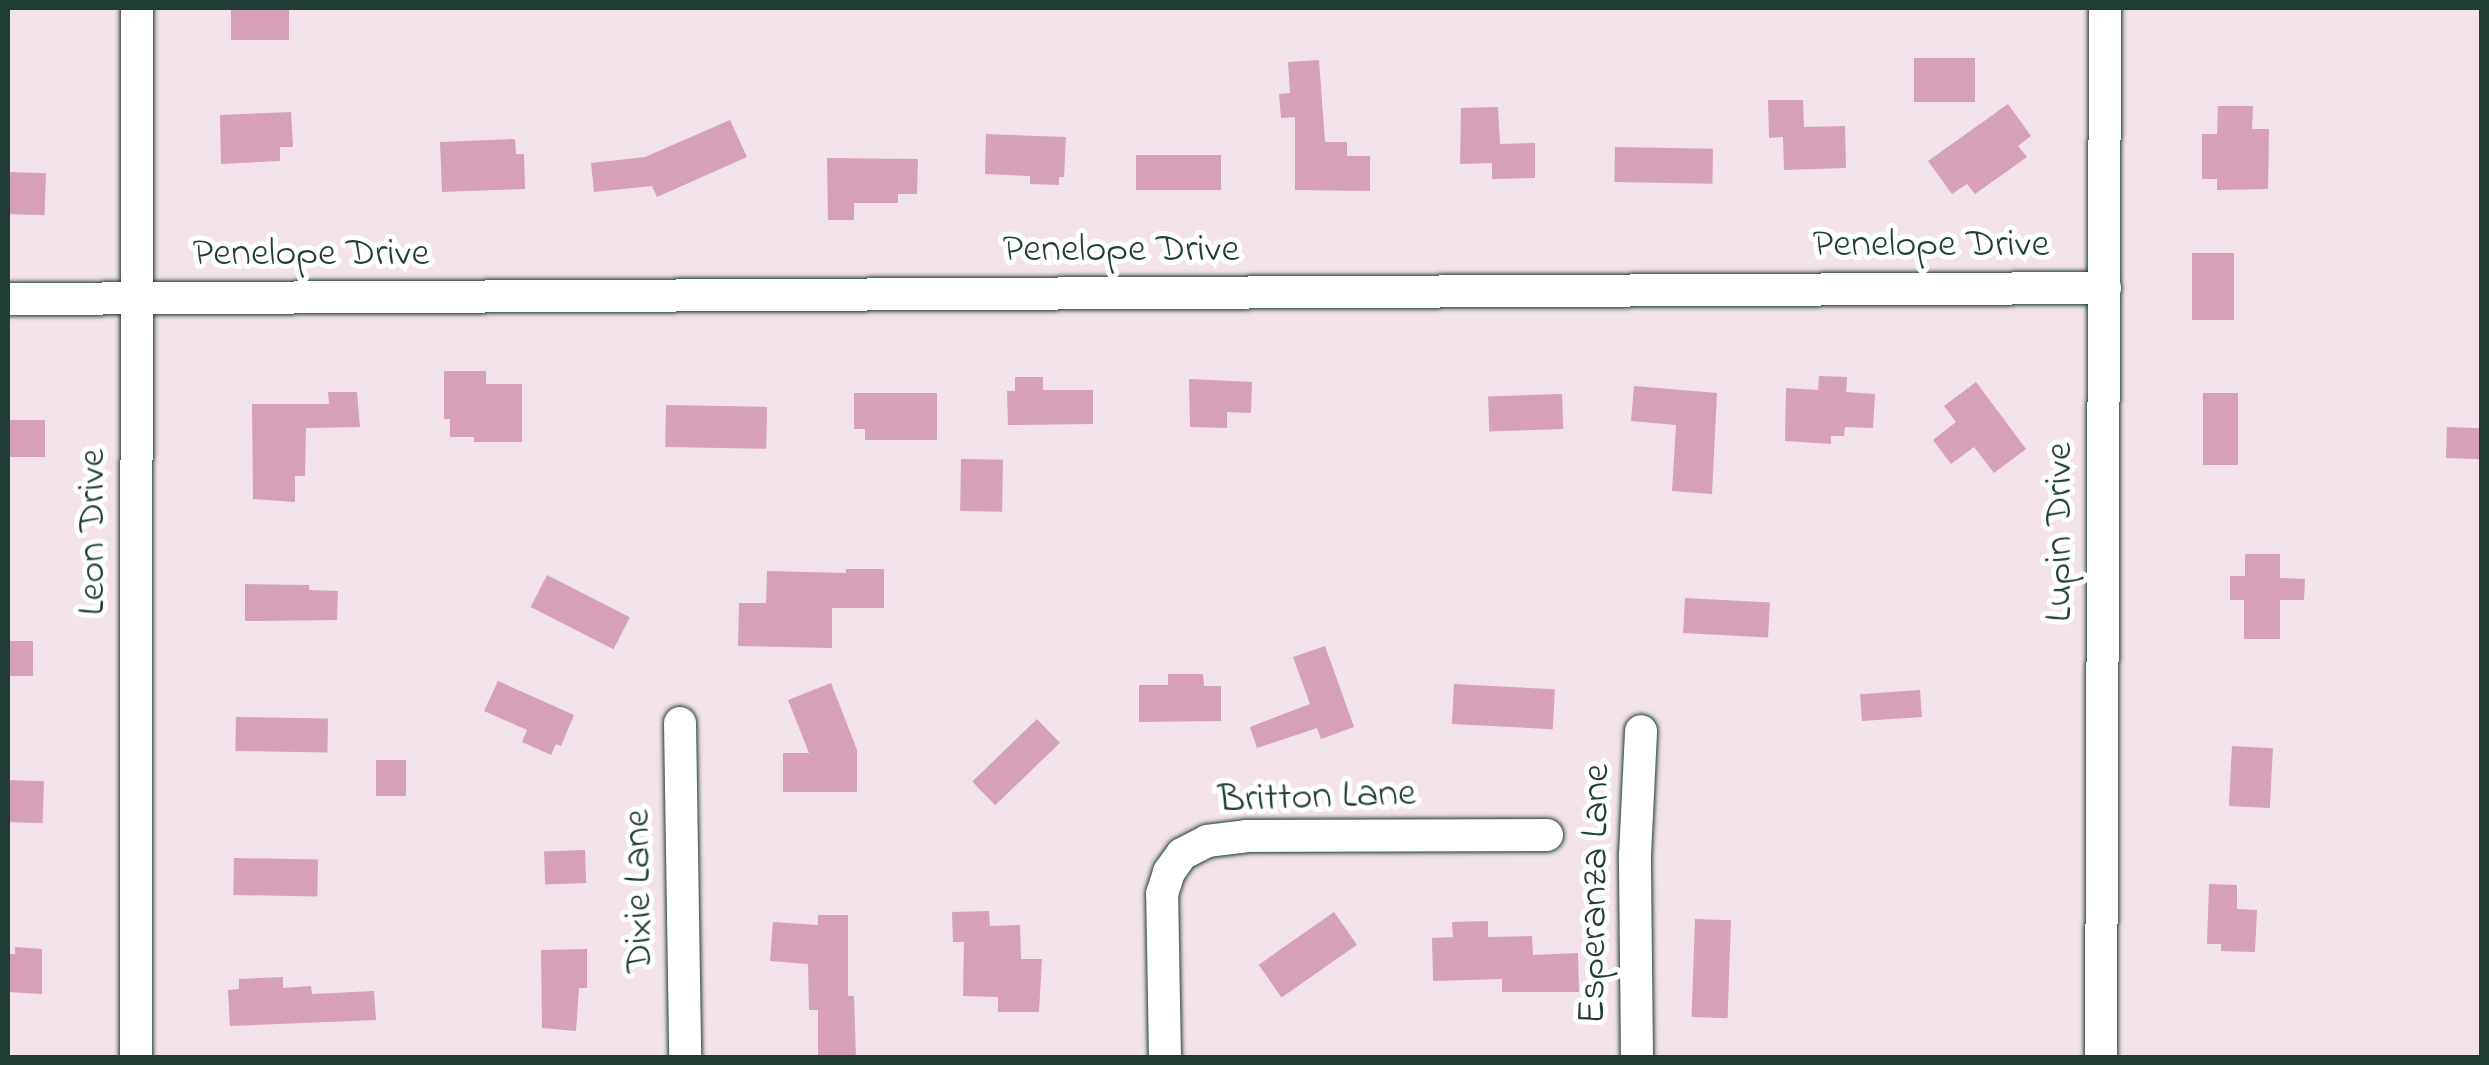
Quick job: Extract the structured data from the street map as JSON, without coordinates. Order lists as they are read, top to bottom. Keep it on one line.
{"streets":{"street":["Penelope Drive","Leon Drive","Lupin Drive","Britton Lane","Dixie Lane","Esperanza Lane"]},"crossings":[["Penelope Drive","Leon Drive"],["Penelope Drive","Lupin Drive"]]}
